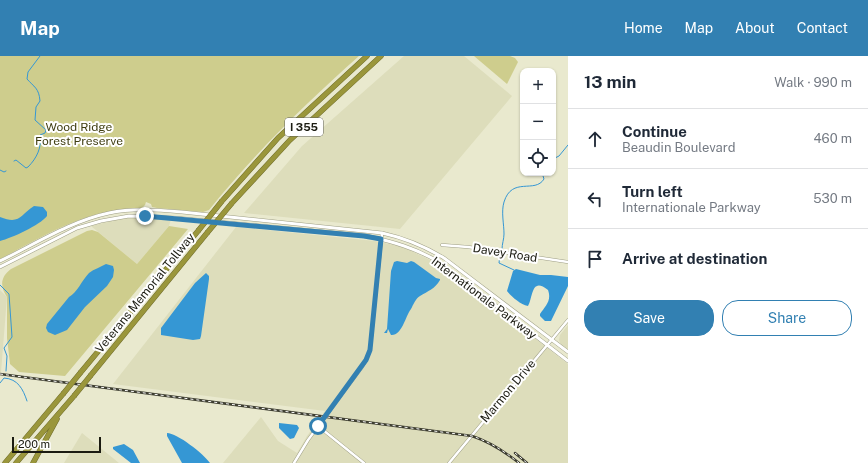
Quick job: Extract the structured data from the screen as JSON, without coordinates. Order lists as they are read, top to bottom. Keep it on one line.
{"streets":{"highway":["I 355","Veterans Memorial Tollway"],"street":["Davey Road","Internationale Parkway","Marmon Drive"]},"crossings":[["Internationale Parkway","Marmon Drive"]],"parks":["Wood Ridge Forest Preserve"],"scale_bar":"200 m","page":{"header":"Map","nav":["Home","Map","About","Contact"],"heading":["13 min","Walk · 990 m"],"map_buttons":["+","−"],"list":[["Continue","Beaudin Boulevard","460 m"],["Turn left","Internationale Parkway","530 m"],"Arrive at destination"],"buttons":["Save","Share"],"scale":"200 m"}}
